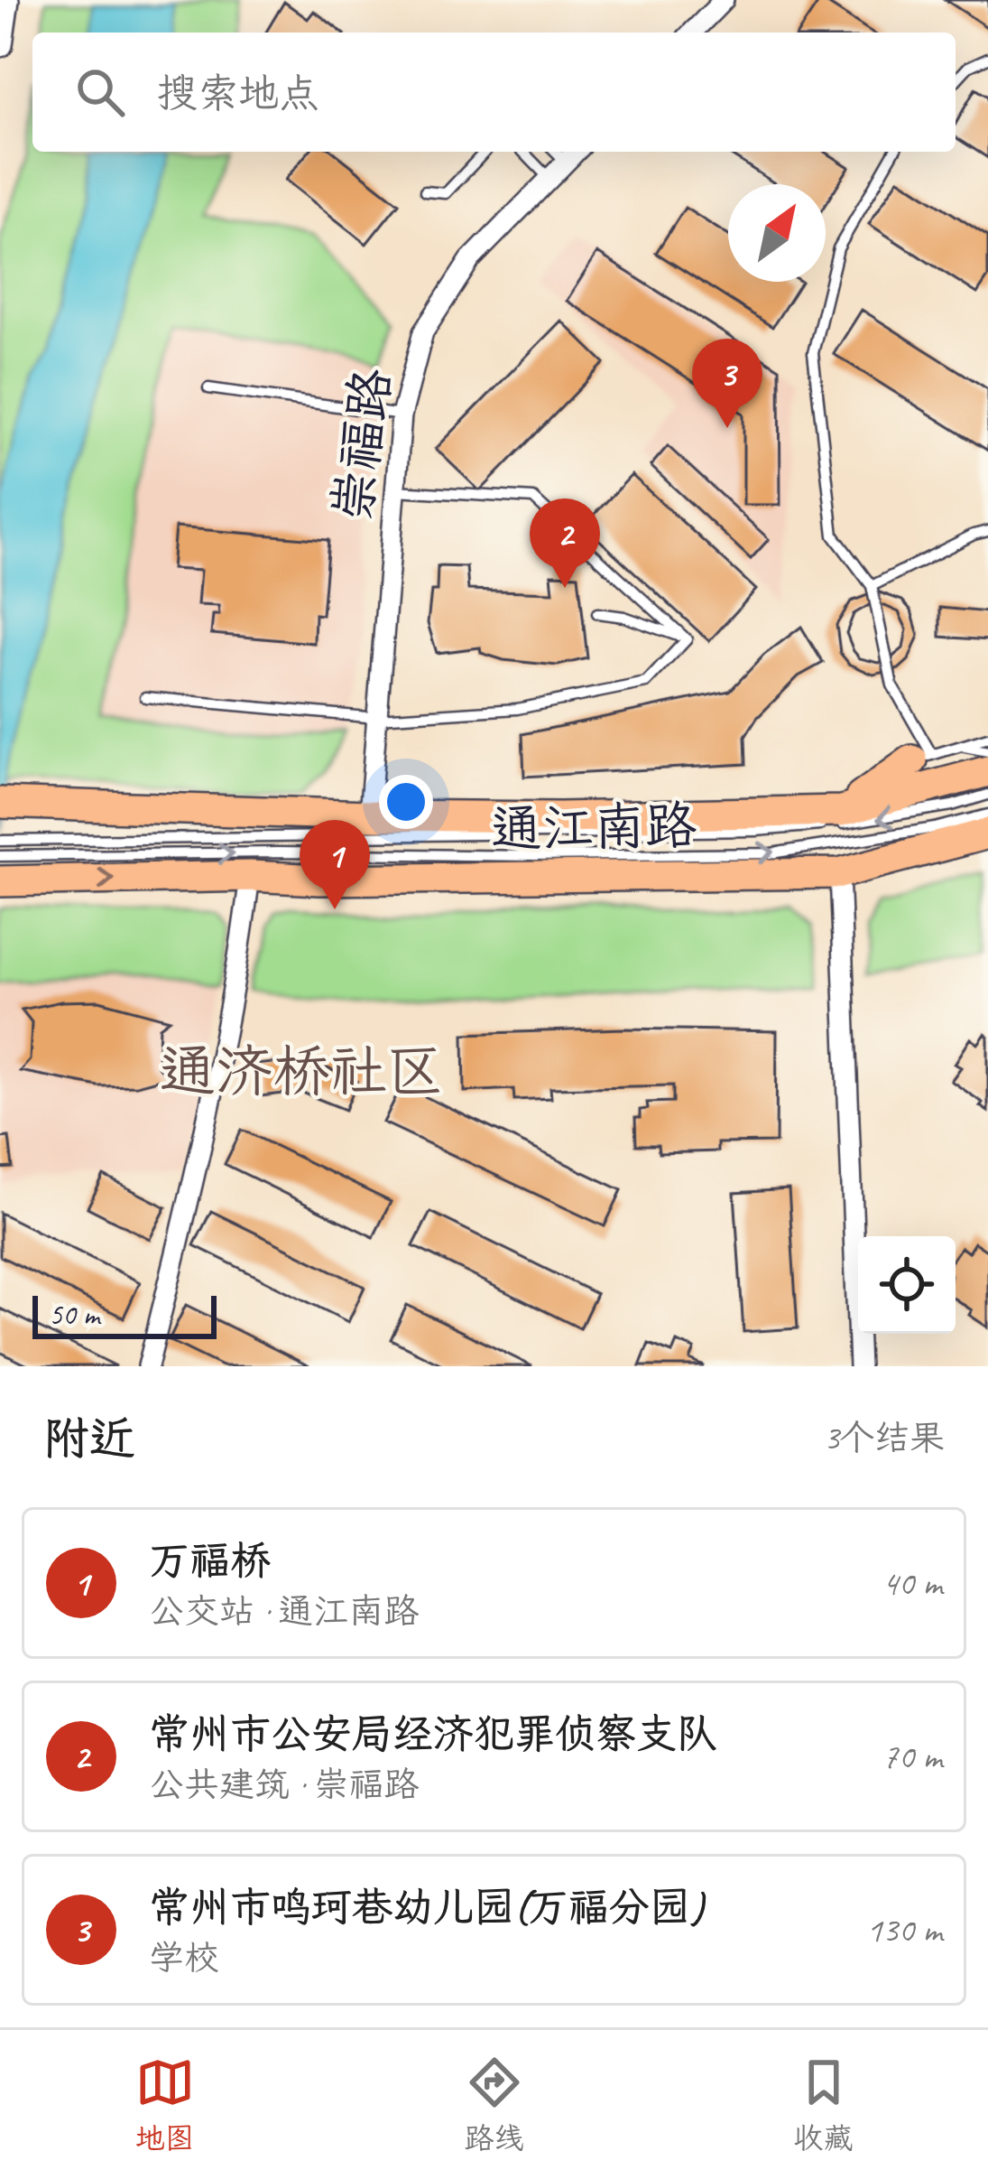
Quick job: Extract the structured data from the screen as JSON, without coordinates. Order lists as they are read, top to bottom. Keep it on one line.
{"streets":{"main road":["通江南路"],"street":["崇福路"]},"crossings":[["崇福路","通江南路"]],"districts":["通济桥社区"],"scale_bar":"50 m","north":"top right","page":{"search":"搜索地点","pins":["3","2","1"],"scale":"50 m","heading":["附近","3个结果"],"list":[{"mark":"1","name":"万福桥","note":"公交站 · 通江南路","value":"40 m"},{"mark":"2","name":"常州市公安局经济犯罪侦察支队","note":"公共建筑 · 崇福路","value":"70 m"},{"mark":"3","name":"常州市鸣珂巷幼儿园(万福分园)","note":"学校","value":"130 m"}],"nav":["地图","路线","收藏"]}}
